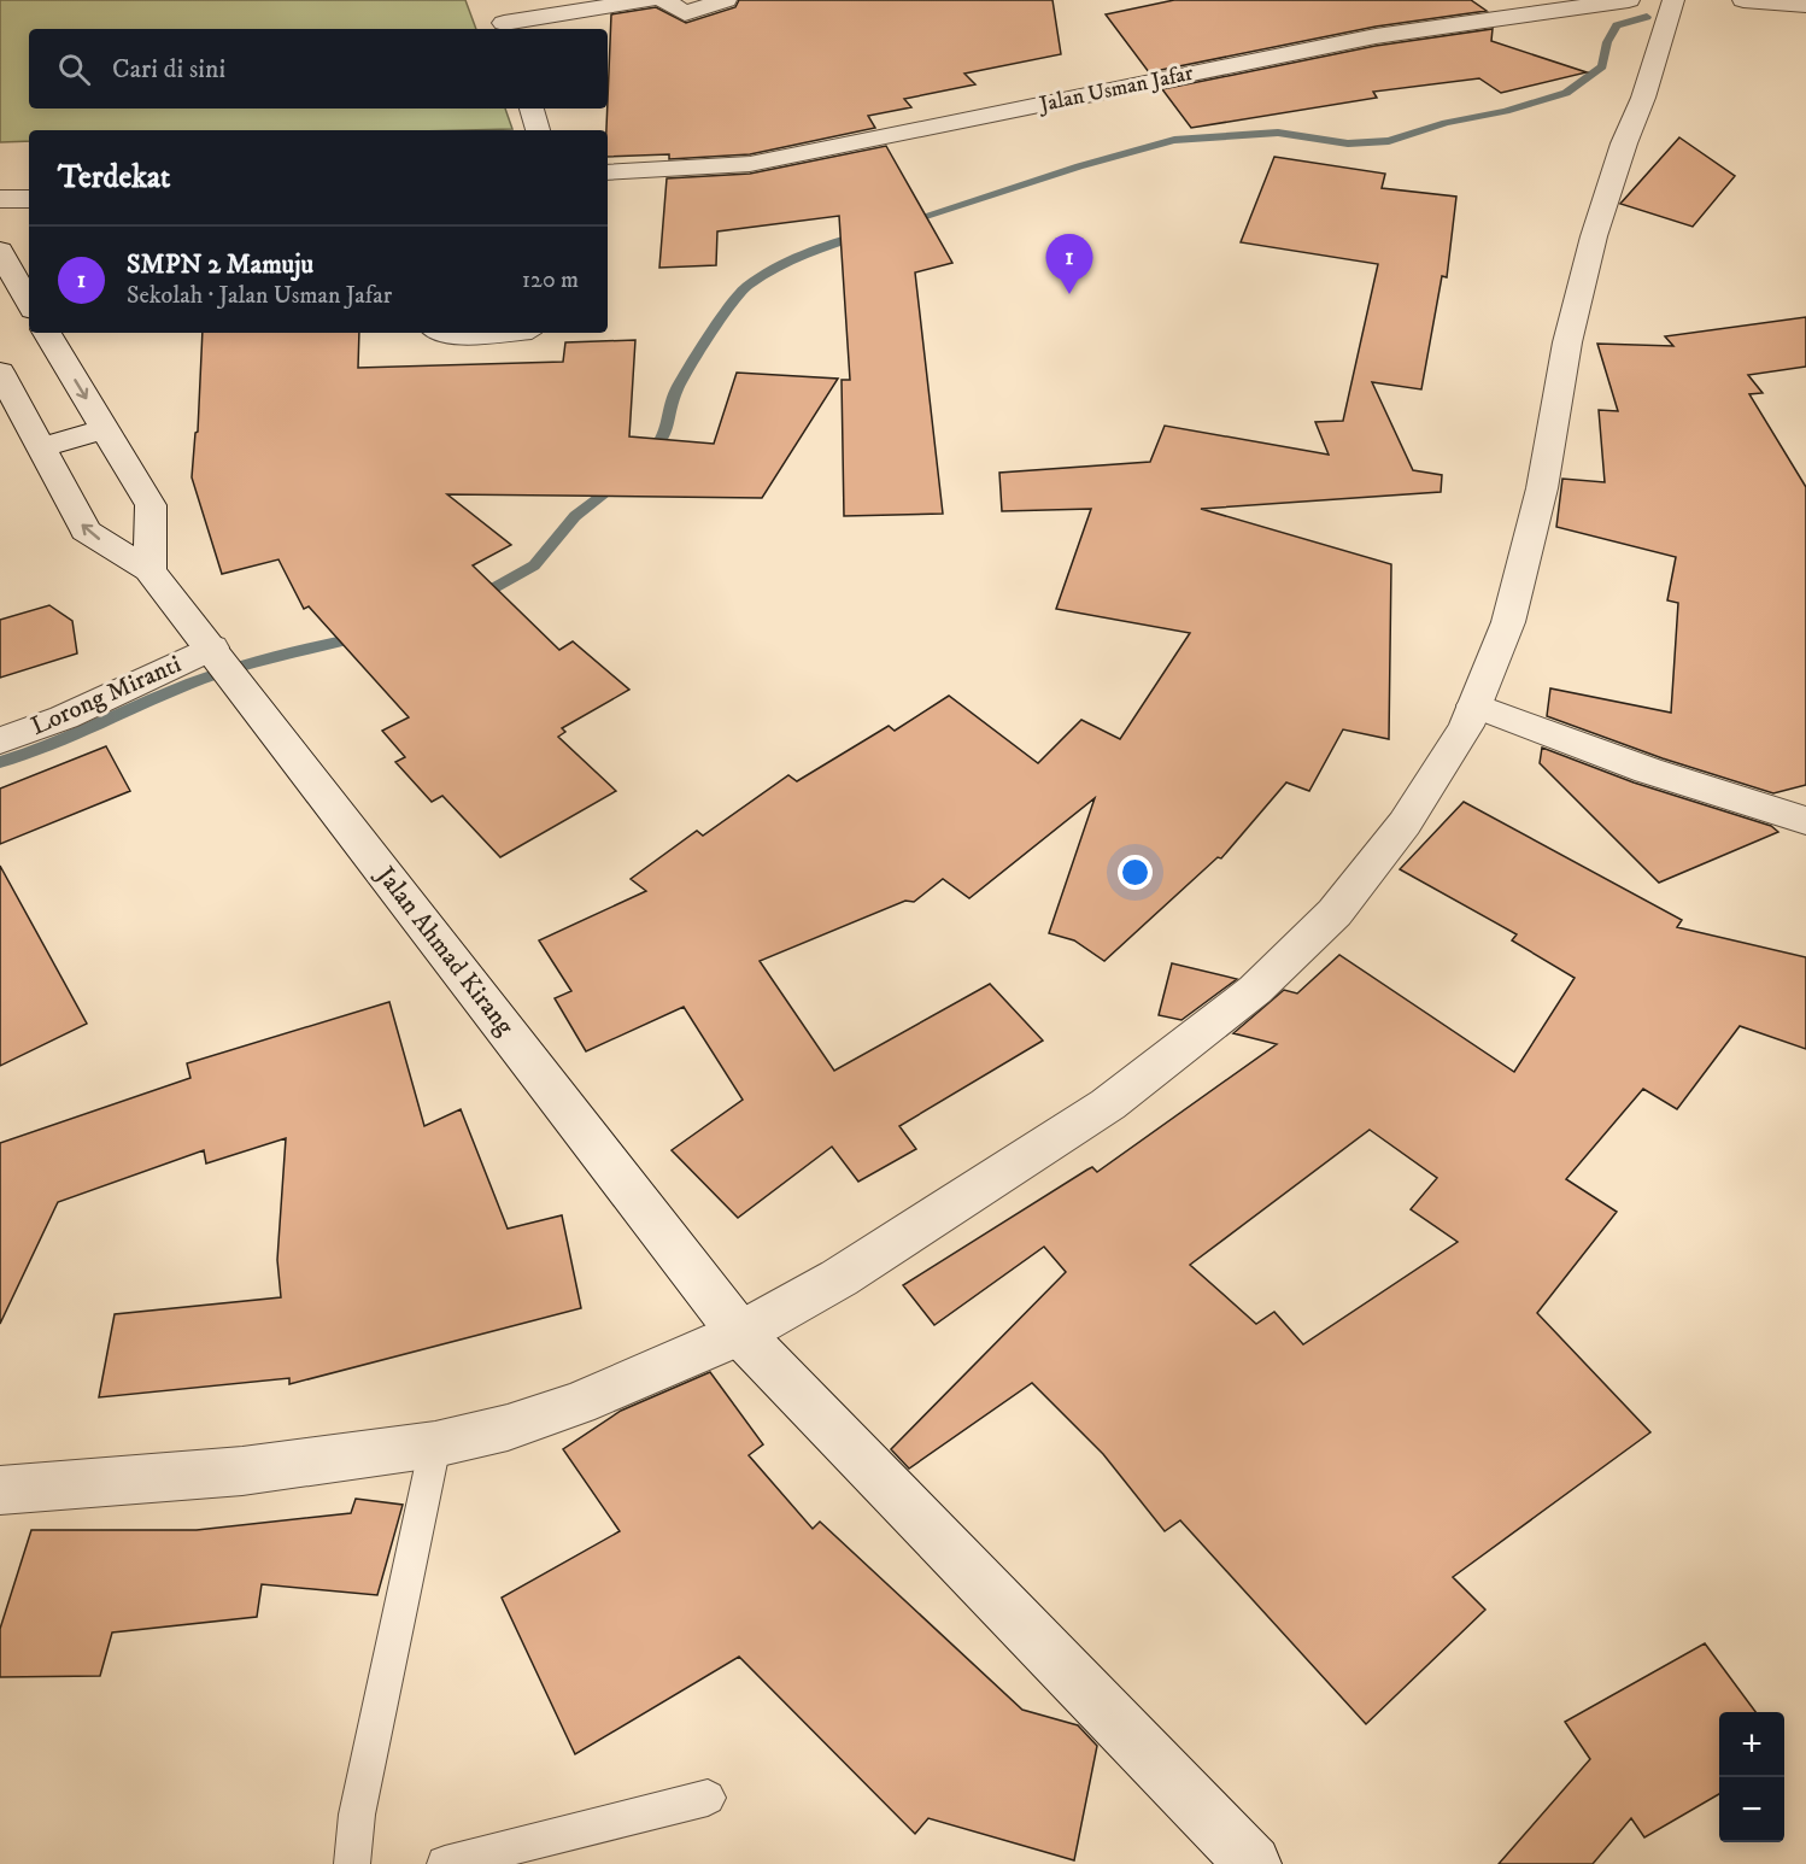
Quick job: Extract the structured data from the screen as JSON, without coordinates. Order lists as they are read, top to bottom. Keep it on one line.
{"streets":{"street":["Jalan Usman Jafar","Lorong Miranti","Jalan Ahmad Kirang"]},"crossings":[["Lorong Miranti","Jalan Ahmad Kirang"]],"page":{"search":"Cari di sini","heading":"Terdekat","list":[{"mark":"1","name":"SMPN 2 Mamuju","note":"Sekolah · Jalan Usman Jafar","value":"120 m"}],"pins":"1","map_buttons":["+","−"]}}
